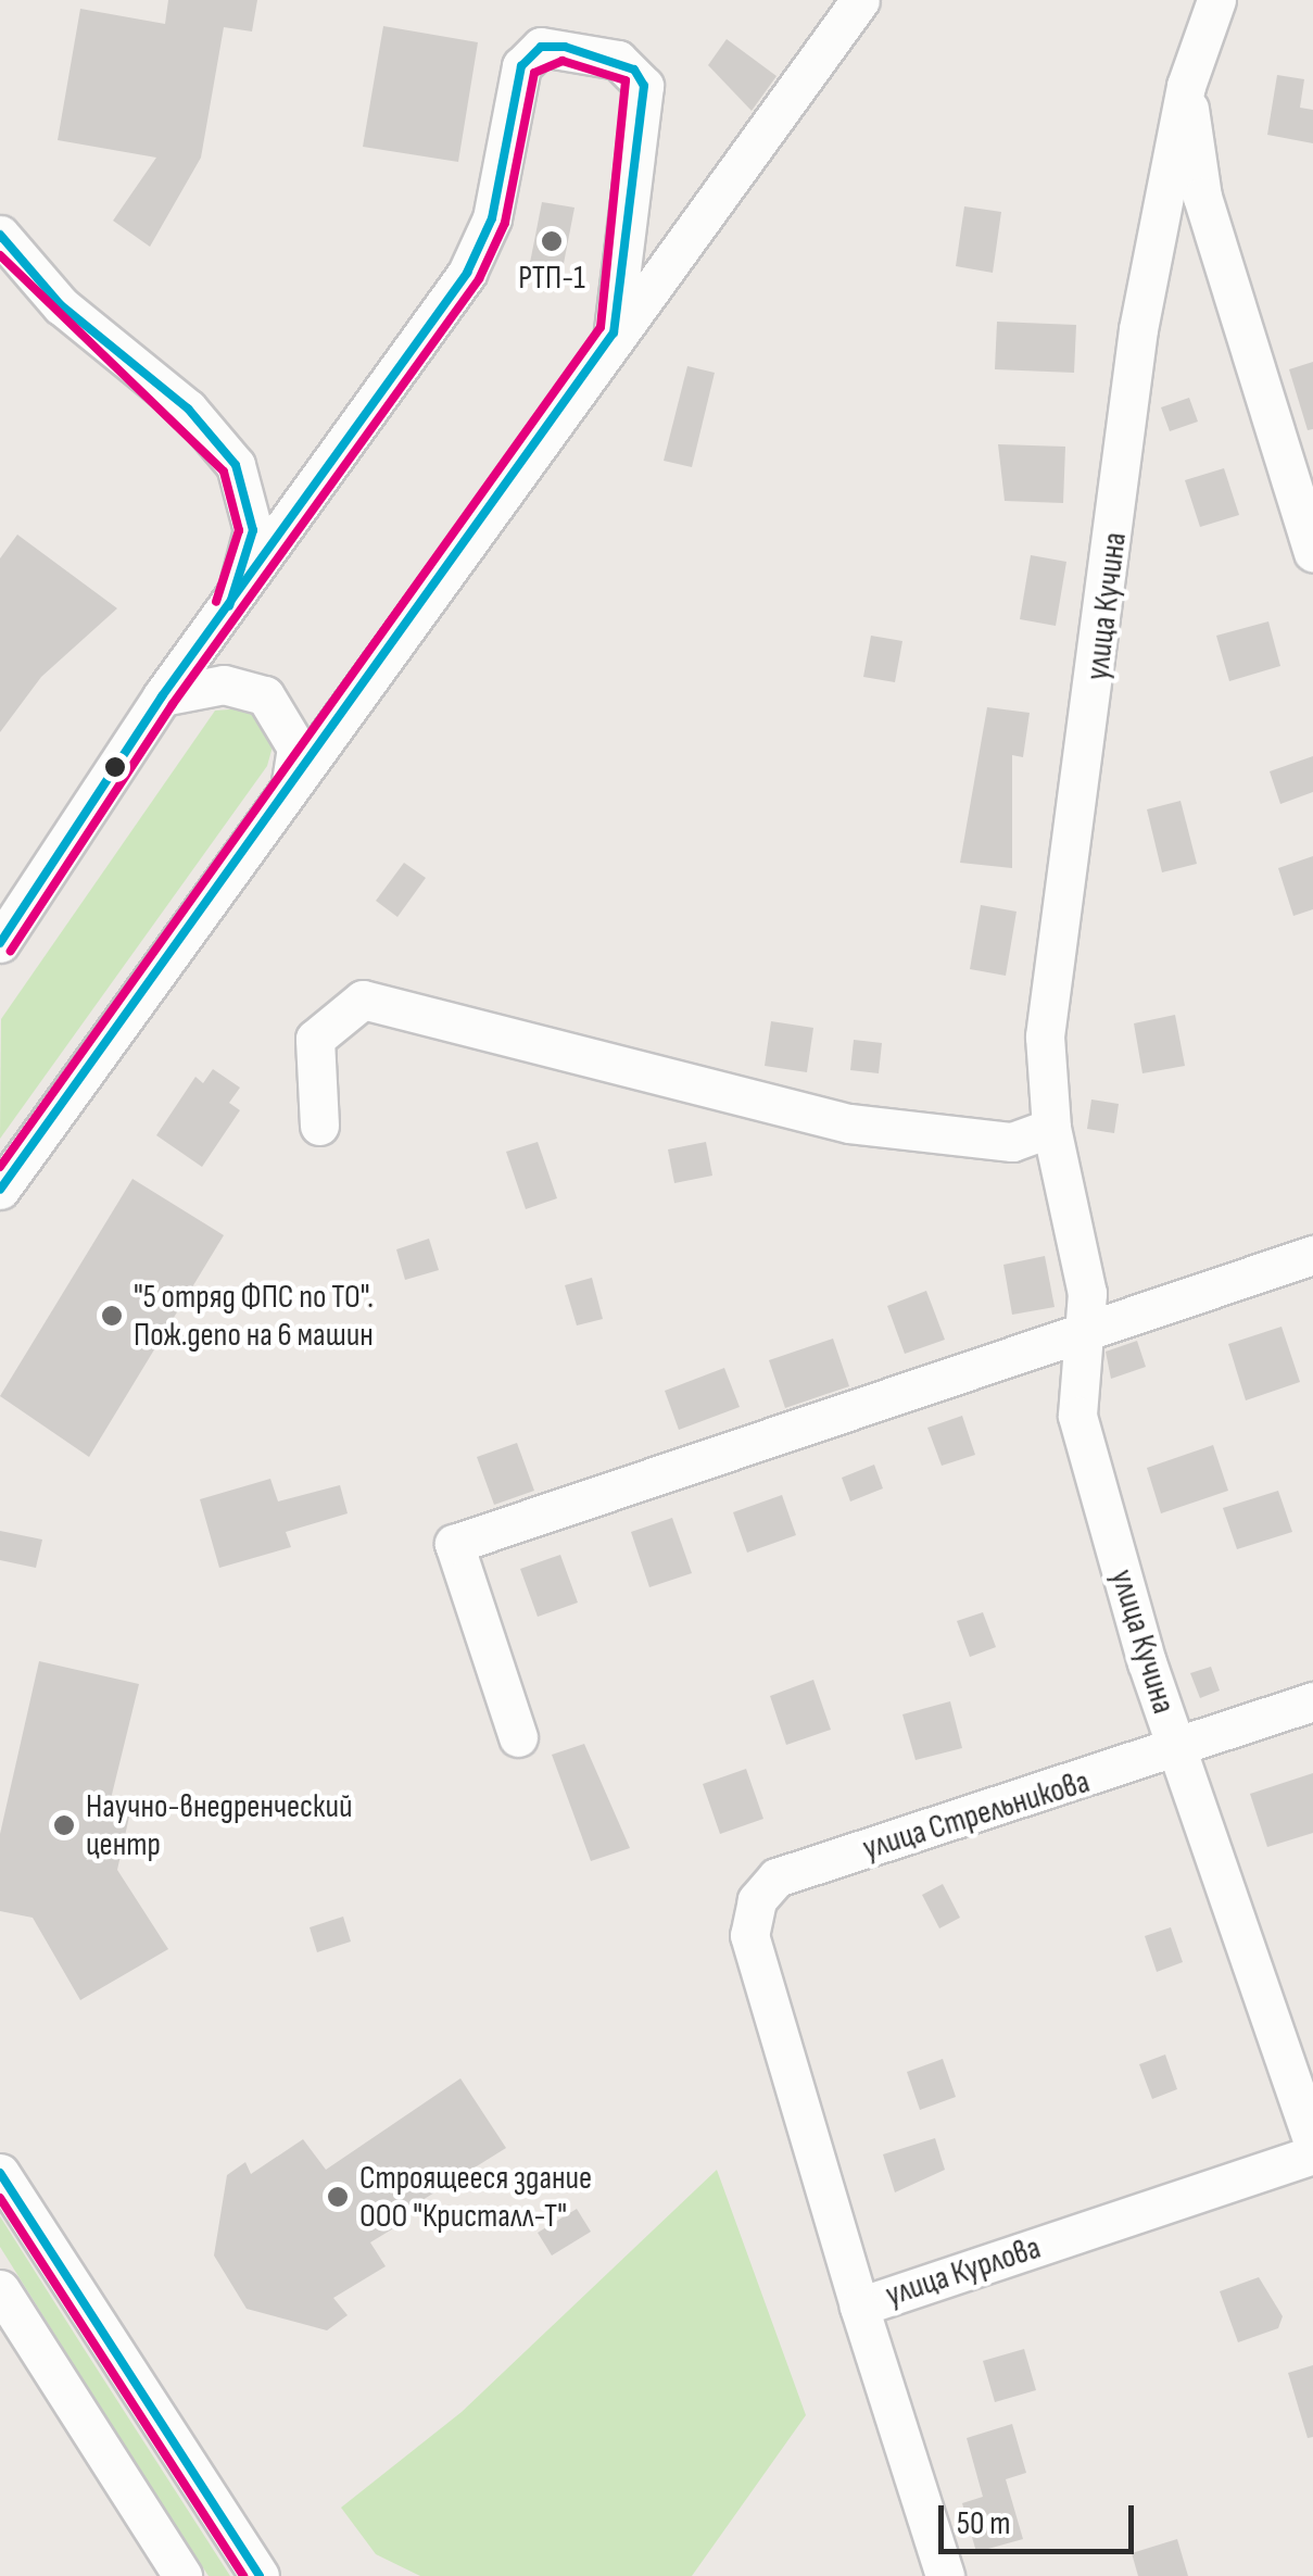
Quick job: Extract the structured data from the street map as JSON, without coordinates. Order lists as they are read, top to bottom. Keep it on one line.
{"streets":{"street":["улица Кучина","улица Стрельникова","улица Курлова"]},"crossings":[["улица Кучина","улица Стрельникова"],["улица Стрельникова","улица Курлова"]],"places":["РТП-1","\"5 отряд ФПС по ТО\". Пож.депо на 6 машин","Научно-внедренческий центр","Строящееся здание ООО \"Кристалл-Т\""],"scale_bar":"50 m"}
